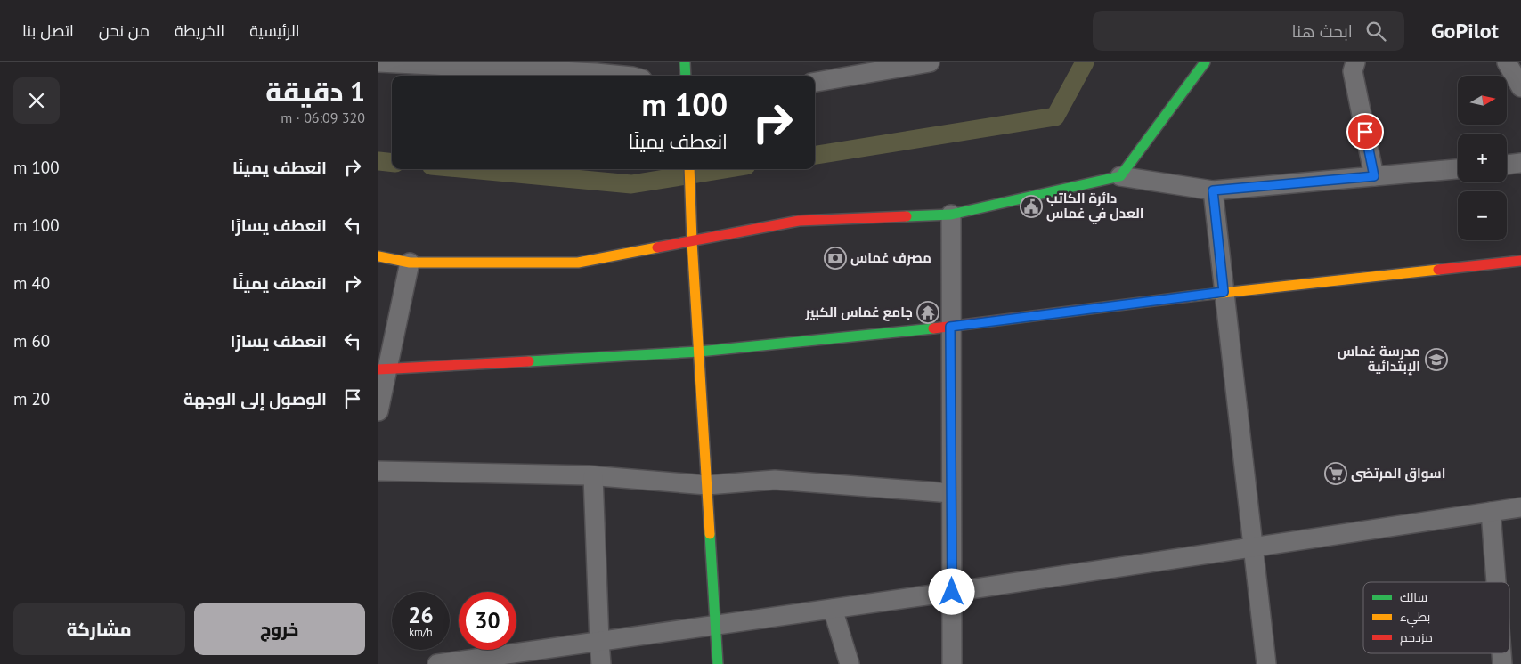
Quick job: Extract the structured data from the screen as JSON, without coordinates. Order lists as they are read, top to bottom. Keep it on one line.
{"places":{"public building":["دائرة الكاتب العدل في غماس"],"bank":["مصرف غماس"],"temple":["جامع غماس الكبير"],"school or university":["مدرسة غماس الإبتدائية"],"supermarket":["اسواق المرتضى"]},"legend":["سالك","بطيء","مزدحم"],"north":"right","page":{"header":"GoPilot","search":"ابحث هنا","nav":["الرئيسية","الخريطة","من نحن","اتصل بنا"],"heading":["1 دقيقة","320 m · 06:09"],"map_buttons":["+","−"],"turn":["100 m","انعطف يمينًا"],"list":[{"name":"انعطف يمينًا","value":"100 m"},{"name":"انعطف يسارًا","value":"100 m"},{"name":"انعطف يمينًا","value":"40 m"},{"name":"انعطف يسارًا","value":"60 m"},{"name":"الوصول إلى الوجهة","value":"20 m"}],"speed":"26 km/h","limit":"30","buttons":["خروج","مشاركة"]}}
